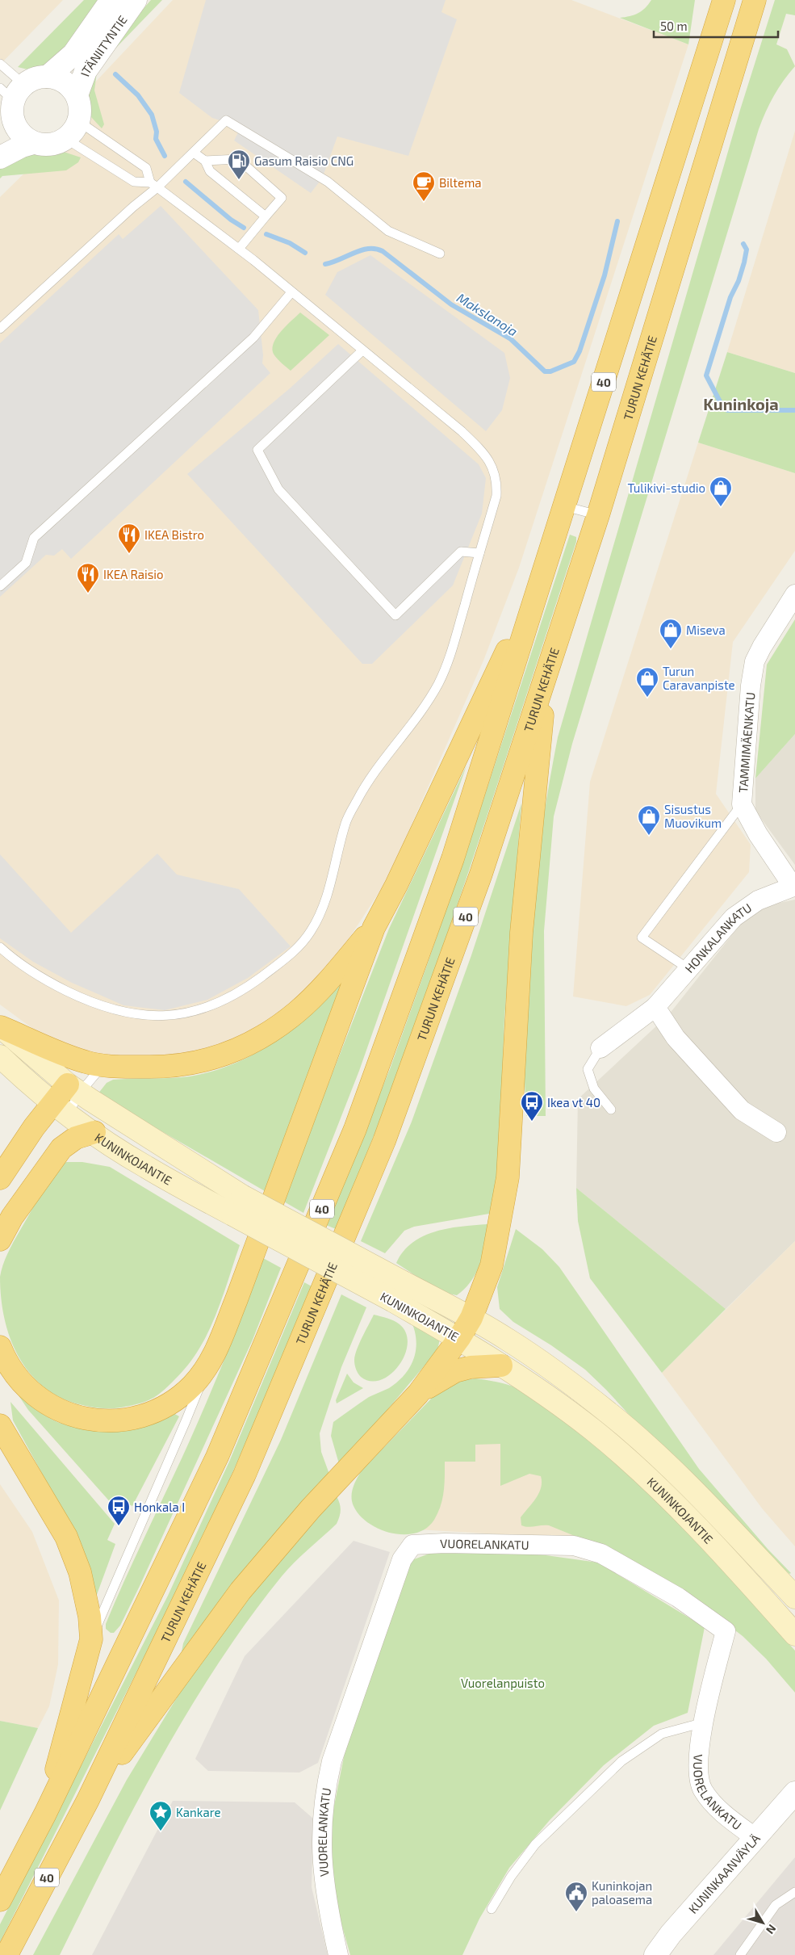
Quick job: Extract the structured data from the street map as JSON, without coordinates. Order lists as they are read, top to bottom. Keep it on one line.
{"streets":{"highway":["TURUN KEHÄTIE","40"],"main road":["KUNINKOJANTIE"],"street":["ITÄNIITYNTIE","TAMMIMÄENKATU","HONKALANKATU","VUORELANKATU","KUNINKAANVÄYLÄ"]},"crossings":[["TAMMIMÄENKATU","HONKALANKATU"],["VUORELANKATU","KUNINKAANVÄYLÄ"]],"districts":["Kuninkoja"],"water":["Makslanoja"],"parks":["Vuorelanpuisto"],"places":{"fuel station":["Gasum Raisio CNG"],"cafe":["Biltema"],"shop":["Tulikivi-studio","Miseva","Turun Caravanpiste","Sisustus Muovikum"],"restaurant":["IKEA Bistro","IKEA Raisio"],"bus stop":["Ikea vt 40","Honkala I"],"place":["Kankare"],"public building":["Kuninkojan paloasema"]},"scale_bar":"50 m","north":"bottom right"}
